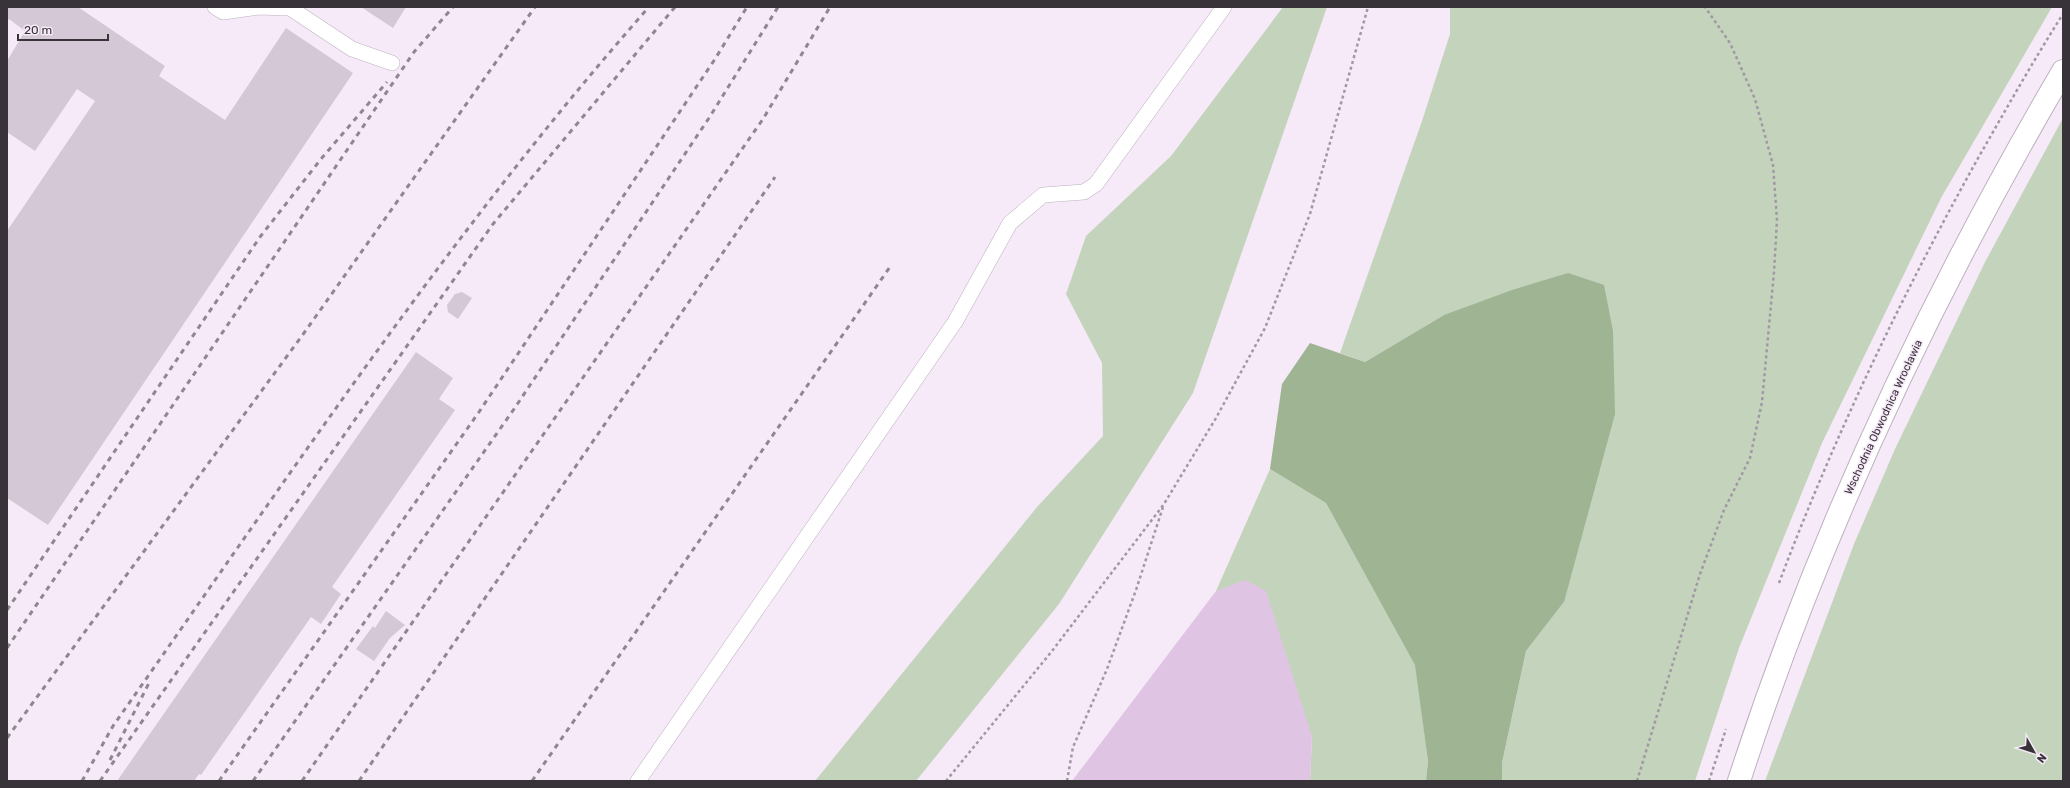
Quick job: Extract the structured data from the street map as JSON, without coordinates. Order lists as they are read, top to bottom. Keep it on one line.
{"streets":{"main road":["Wschodnia Obwodnica Wrocławia"]},"scale_bar":"20 m","north":"bottom right"}
